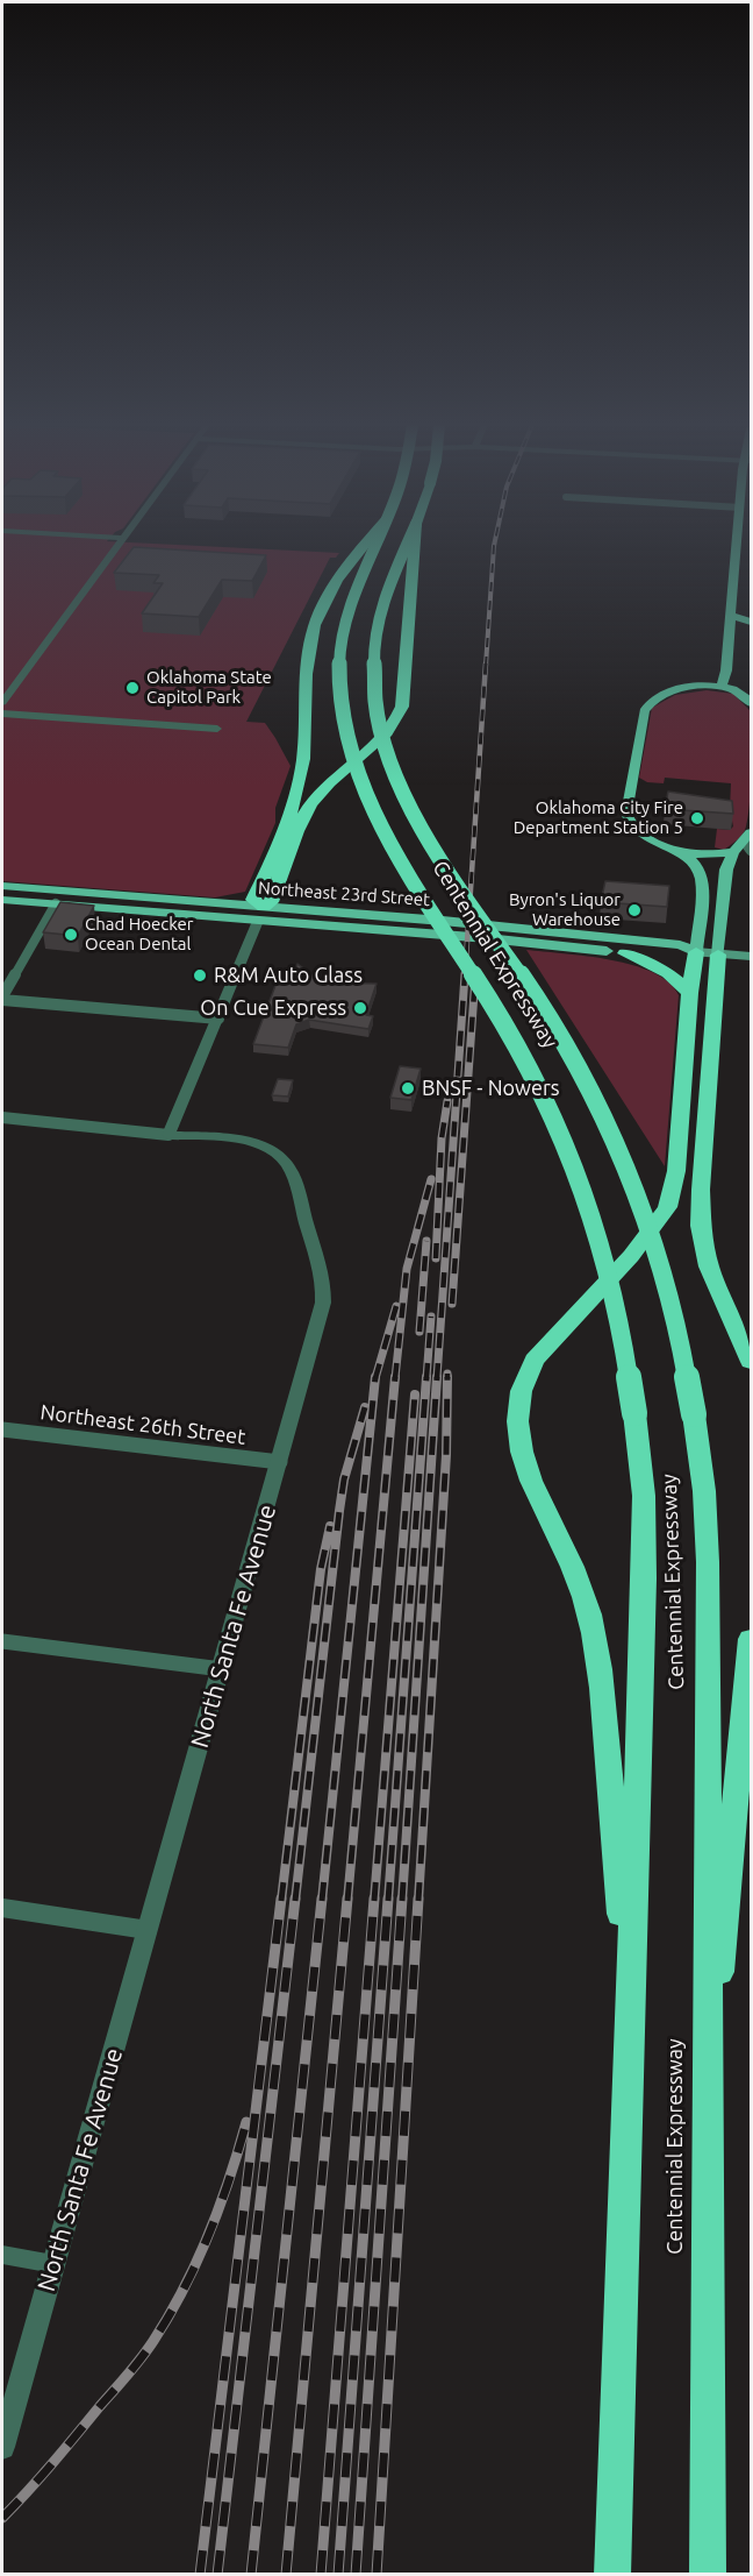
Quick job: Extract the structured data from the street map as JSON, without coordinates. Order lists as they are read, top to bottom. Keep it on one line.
{"streets":{"highway":["Centennial Expressway"],"main road":["Northeast 23rd Street"],"street":["Northeast 26th Street","North Santa Fe Avenue"]},"crossings":[["Northeast 26th Street","North Santa Fe Avenue"]],"places":["Oklahoma State Capitol Park","Oklahoma City Fire Department Station 5","Byron's Liquor Warehouse","Chad Hoecker Ocean Dental","R&M Auto Glass","On Cue Express","BNSF - Nowers"]}
